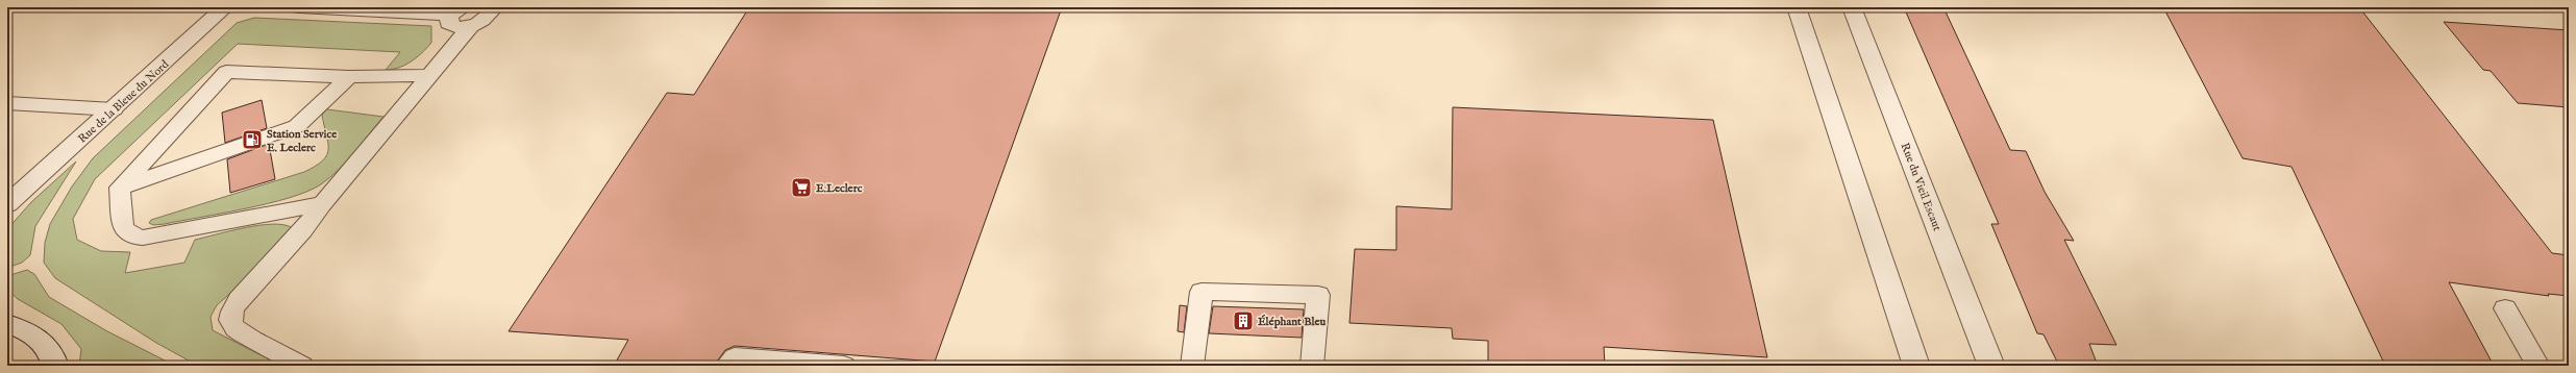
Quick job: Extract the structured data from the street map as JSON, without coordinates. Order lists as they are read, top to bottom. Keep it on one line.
{"streets":{"street":["Rue de la Bleue du Nord","Rue du Vieil Escaut"]},"places":{"fuel station":["Station Service E. Leclerc"],"supermarket":["E.Leclerc"],"building":["Éléphant Bleu"]}}
